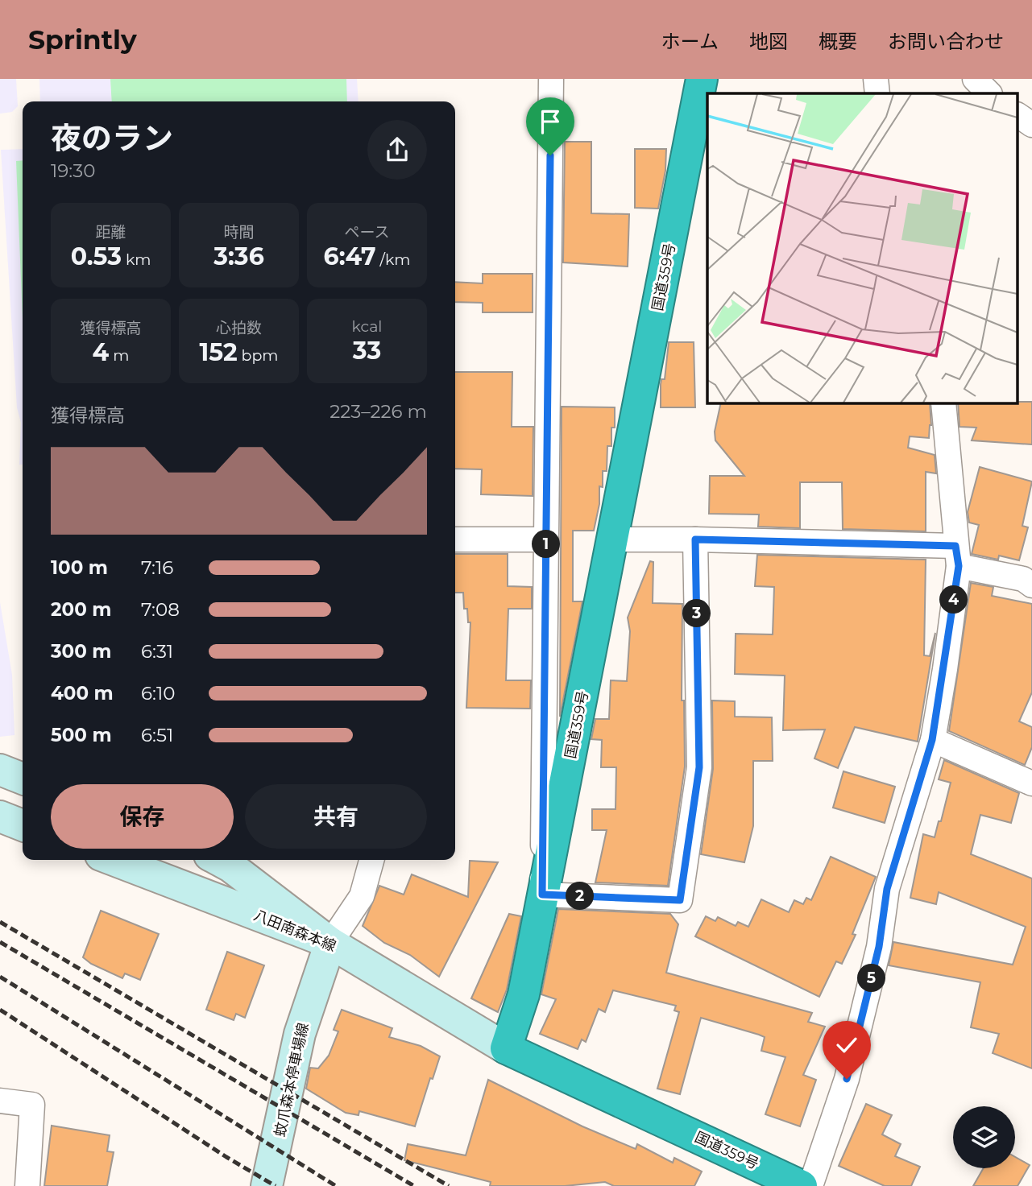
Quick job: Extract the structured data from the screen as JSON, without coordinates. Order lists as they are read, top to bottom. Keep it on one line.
{"streets":{"highway":["国道359号"],"main road":["八田南森本線","蚊爪森本停車場線"]},"crossings":[["国道359号","八田南森本線"],["八田南森本線","蚊爪森本停車場線"]],"page":{"header":"Sprintly","nav":["ホーム","地図","概要","お問い合わせ"],"heading":["夜のラン","19:30"],"stats":[["距離","0.53 km"],["時間","3:36"],["ペース","6:47 /km"],["獲得標高","4 m"],["心拍数","152 bpm"],["kcal","33"]],"chart":["獲得標高","223–226 m"],"pins":["1","4","3","2","5"],"list":[{"name":"100 m","note":"7:16"},{"name":"200 m","note":"7:08"},{"name":"300 m","note":"6:31"},{"name":"400 m","note":"6:10"},{"name":"500 m","note":"6:51"}],"buttons":["保存","共有"]}}
